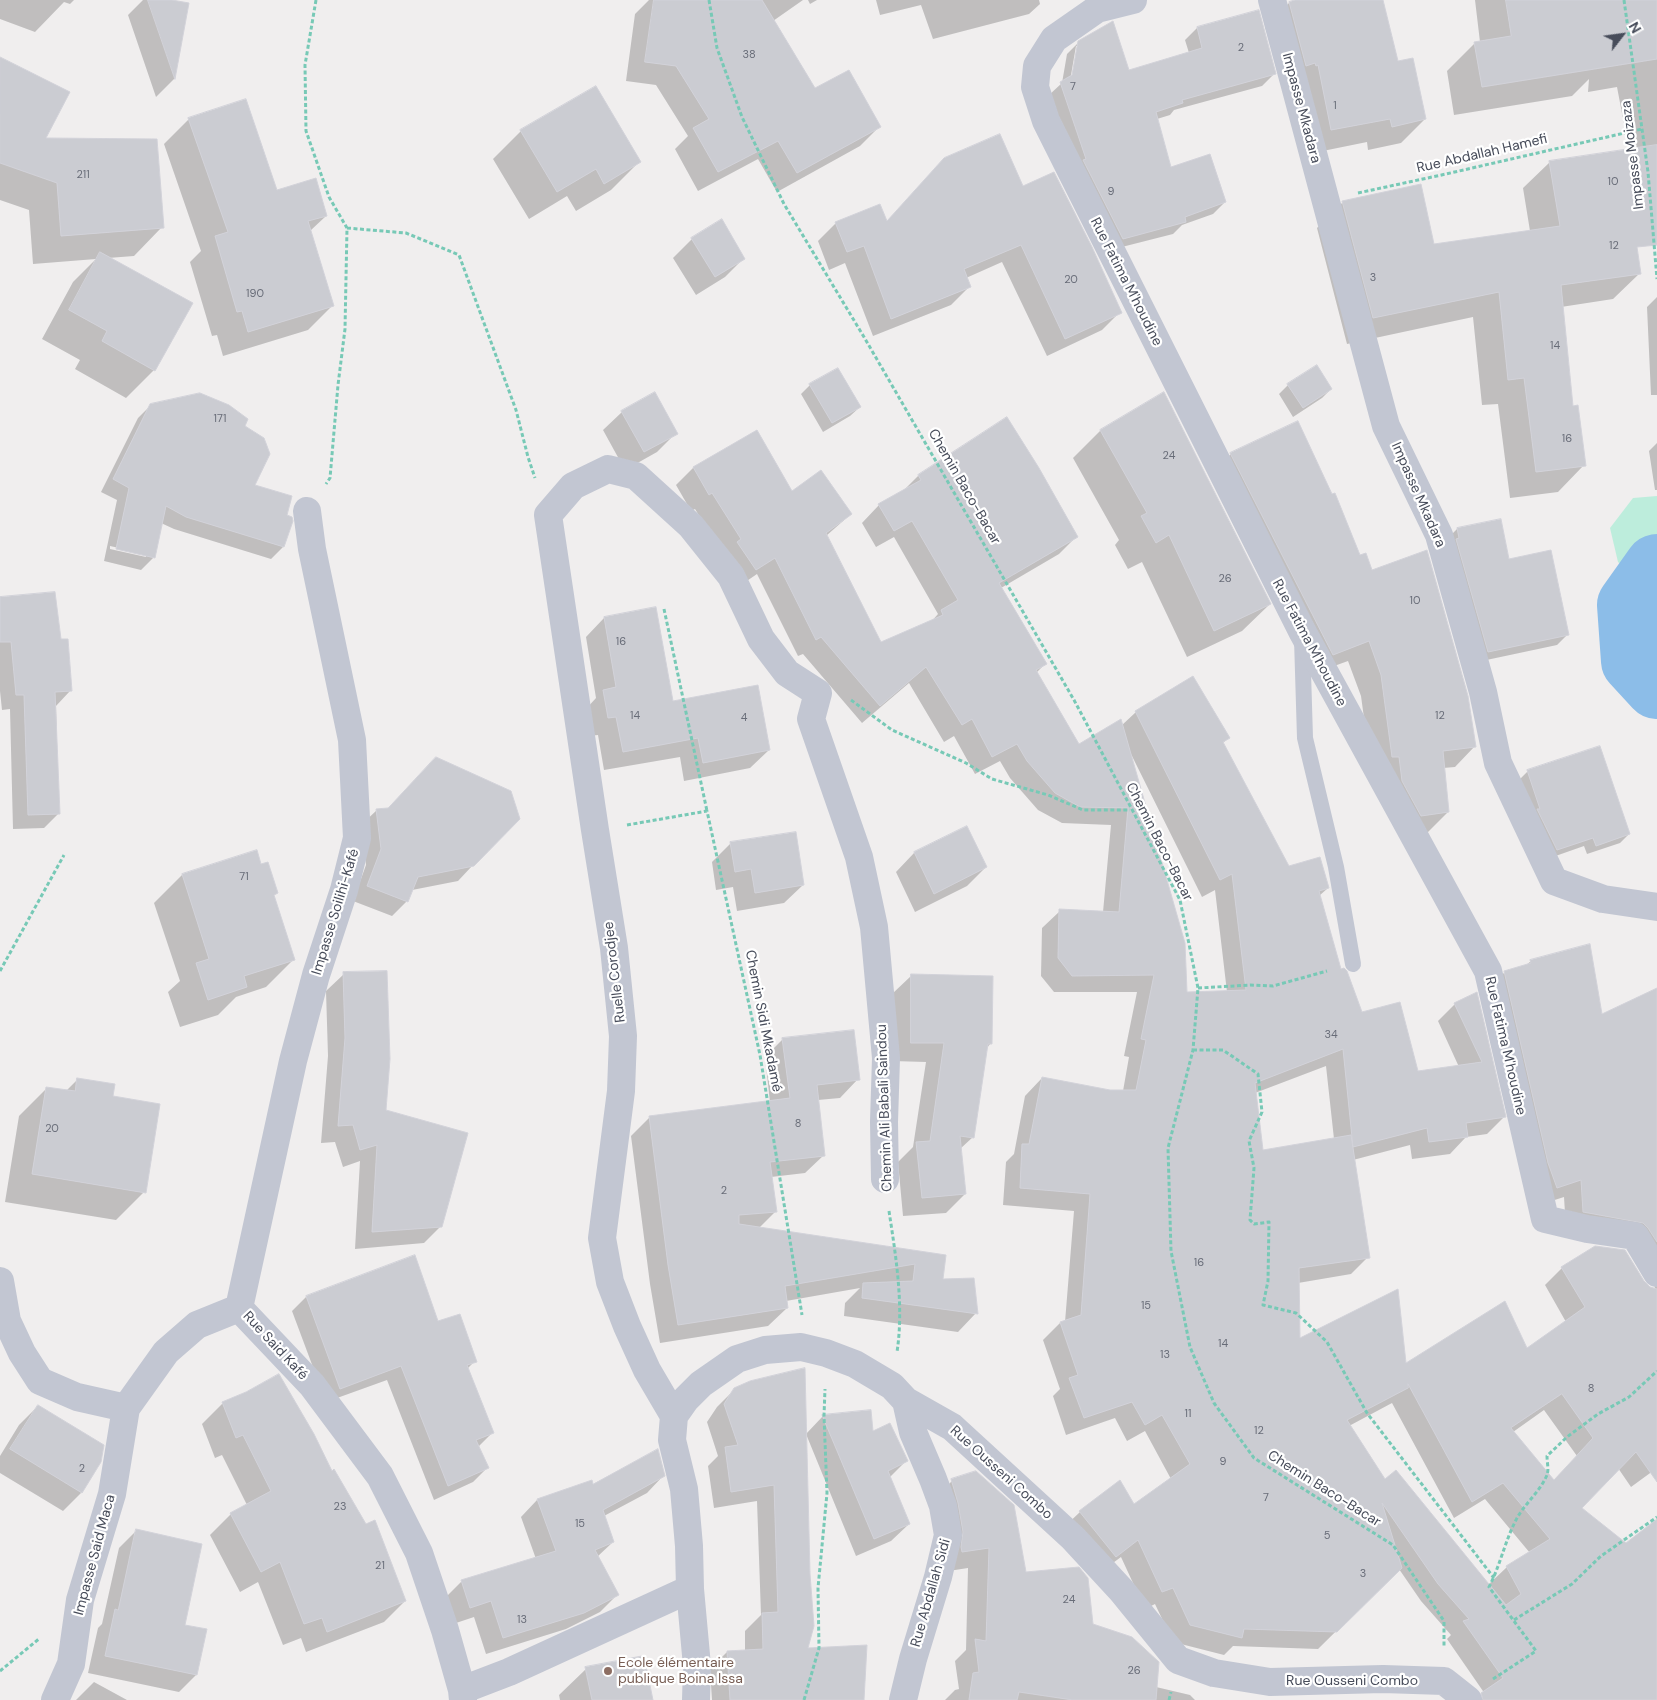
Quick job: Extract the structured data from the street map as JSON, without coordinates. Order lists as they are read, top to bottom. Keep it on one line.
{"streets":{"street":["Impasse Mkadara","Rue Fatima M'houdine","Impasse Soilihi-Kafé","Ruelle Corodjee","Chemin Ali Babali Saindou","Rue Said Kafé","Rue Ousseni Combo","Impasse Said Maca","Rue Abdallah Sidi"],"path":["Rue Abdallah Hamefi","Impasse Moizaza","Chemin Baco-Bacar","Chemin Sidi Mkadamé"]},"crossings":[["Impasse Mkadara","Rue Abdallah Hamefi"],["Rue Abdallah Hamefi","Impasse Moizaza"],["Chemin Baco-Bacar","Rue Ousseni Combo"],["Impasse Soilihi-Kafé","Rue Said Kafé"],["Ruelle Corodjee","Rue Ousseni Combo"],["Chemin Sidi Mkadamé","Rue Ousseni Combo"],["Chemin Ali Babali Saindou","Rue Ousseni Combo"],["Chemin Ali Babali Saindou","Rue Abdallah Sidi"],["Rue Said Kafé","Impasse Said Maca"],["Rue Ousseni Combo","Rue Abdallah Sidi"]],"places":["Ecole élémentaire publique Boina Issa"],"house_numbers":["2","38","7","1","211","10","9","12","3","20","190","14","171","16","24","26","10","16","14","12","4","71","34","8","20","2","16","15","14","13","8","11","12","9","2","7","23","15","5","21","3","24","13","26"],"north":"top right"}
